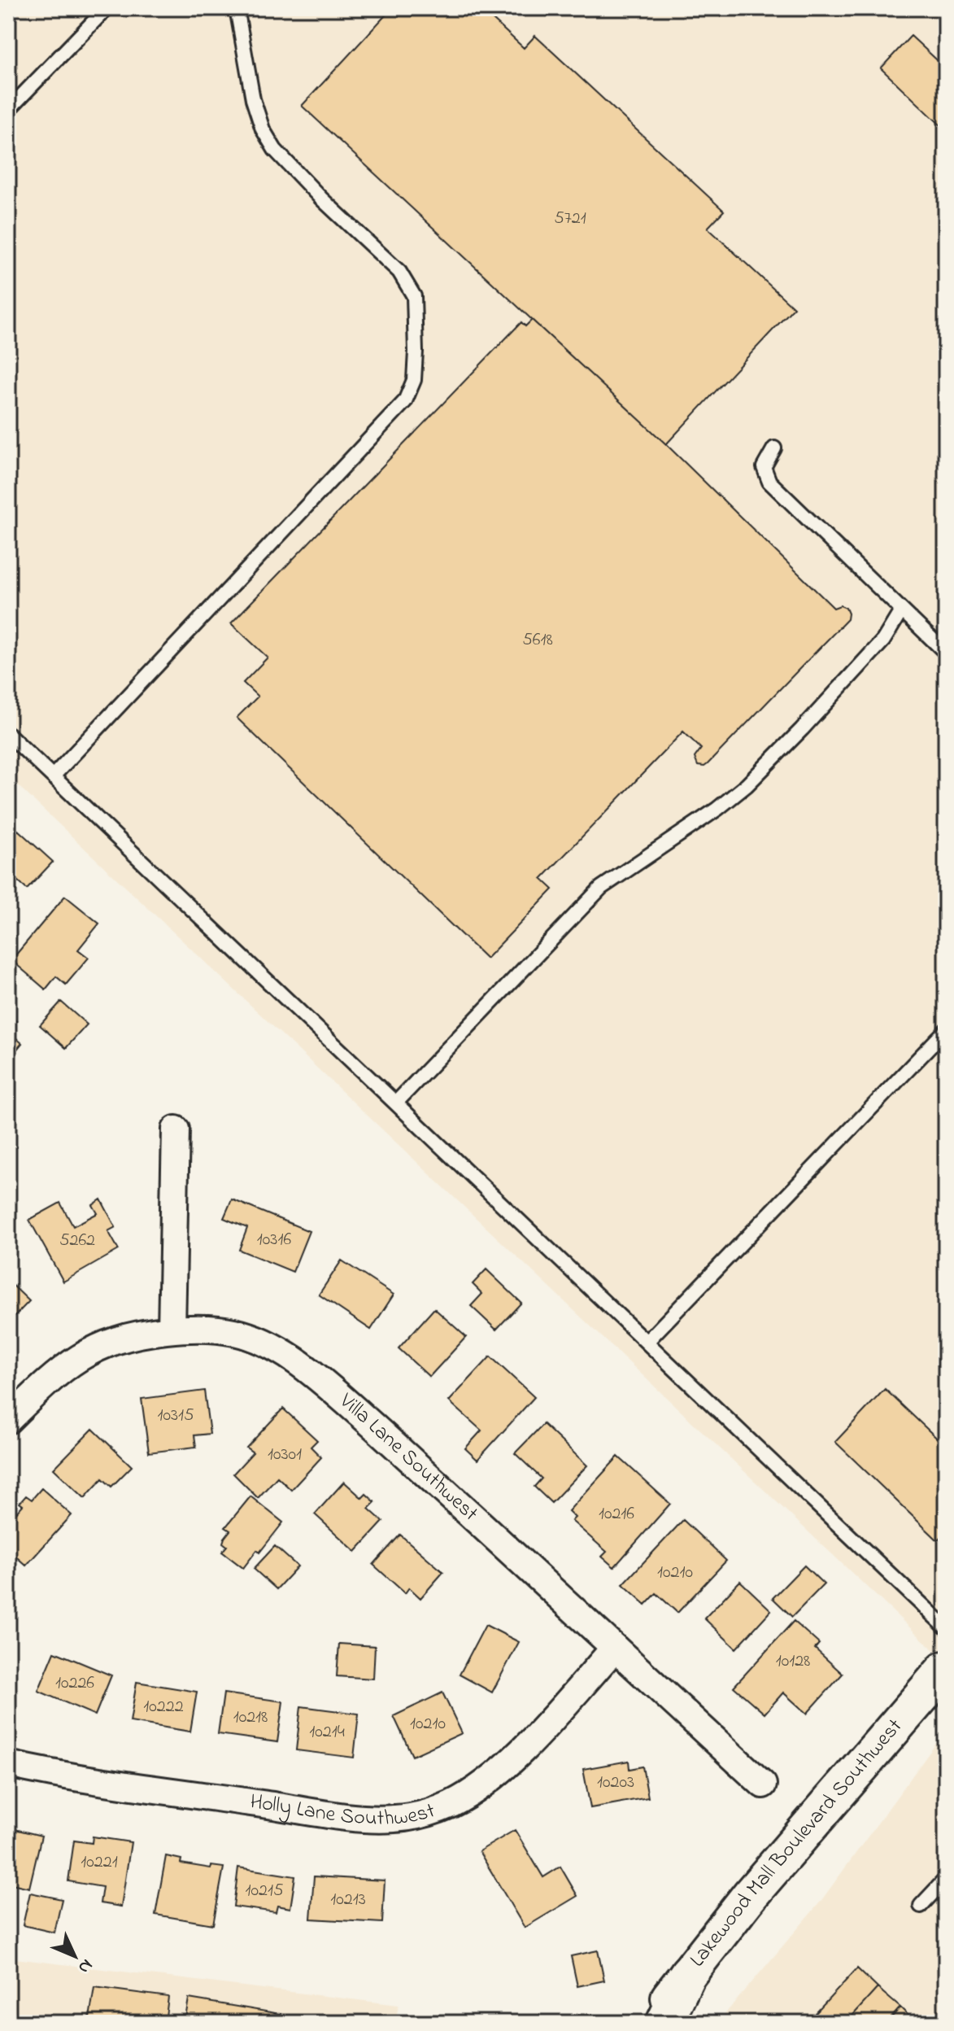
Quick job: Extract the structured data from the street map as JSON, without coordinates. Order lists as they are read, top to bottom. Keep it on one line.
{"streets":{"street":["Villa Lane Southwest","Holly Lane Southwest","Lakewood Mall Boulevard Southwest"]},"crossings":[["Villa Lane Southwest","Holly Lane Southwest"]],"house_numbers":["5721","5618","10316","5262","10315","10301","10216","10210","10128","10226","10222","10218","10210","10214","10203","10221","10215","10213"],"north":"bottom right"}
